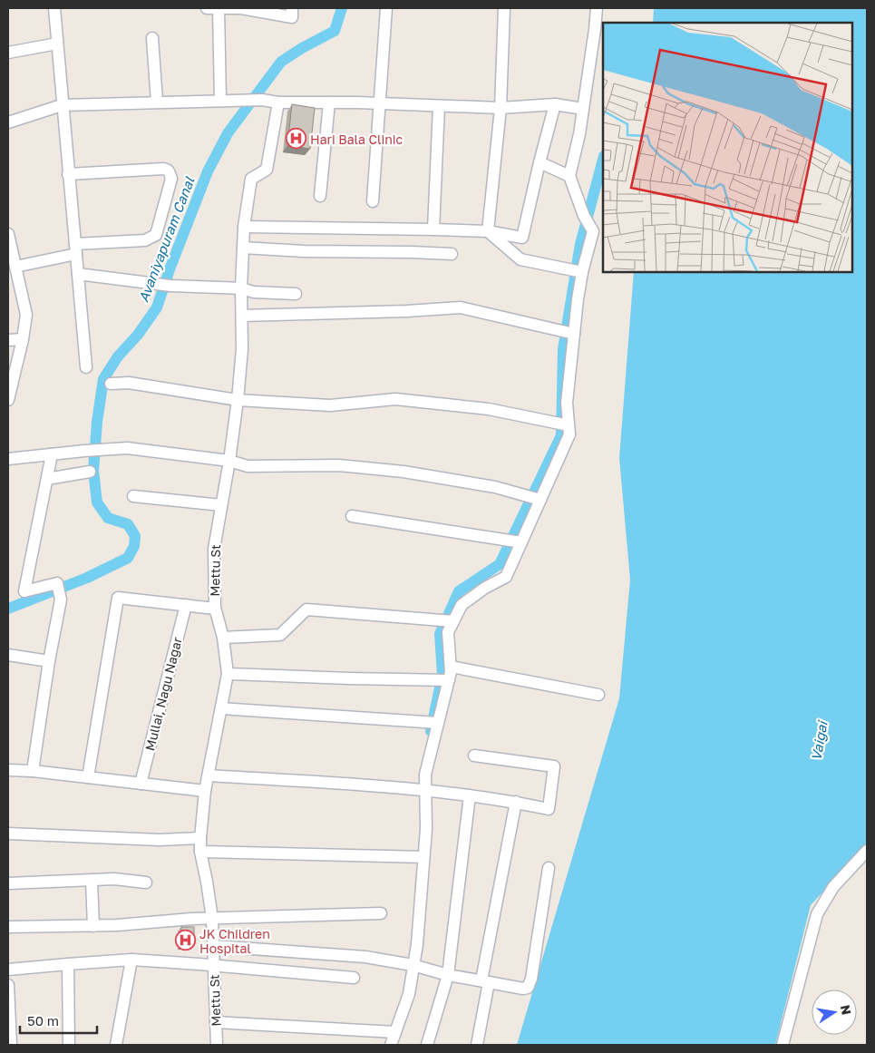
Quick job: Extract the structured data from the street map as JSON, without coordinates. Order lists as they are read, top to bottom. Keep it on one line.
{"streets":{"street":["Mettu St","Mullai, Nagu Nagar"]},"water":["Avaniyapuram Canal","Vaigai"],"places":{"hospital":["Hari Bala Clinic","JK Children Hospital"]},"scale_bar":"50 m","north":"right"}
